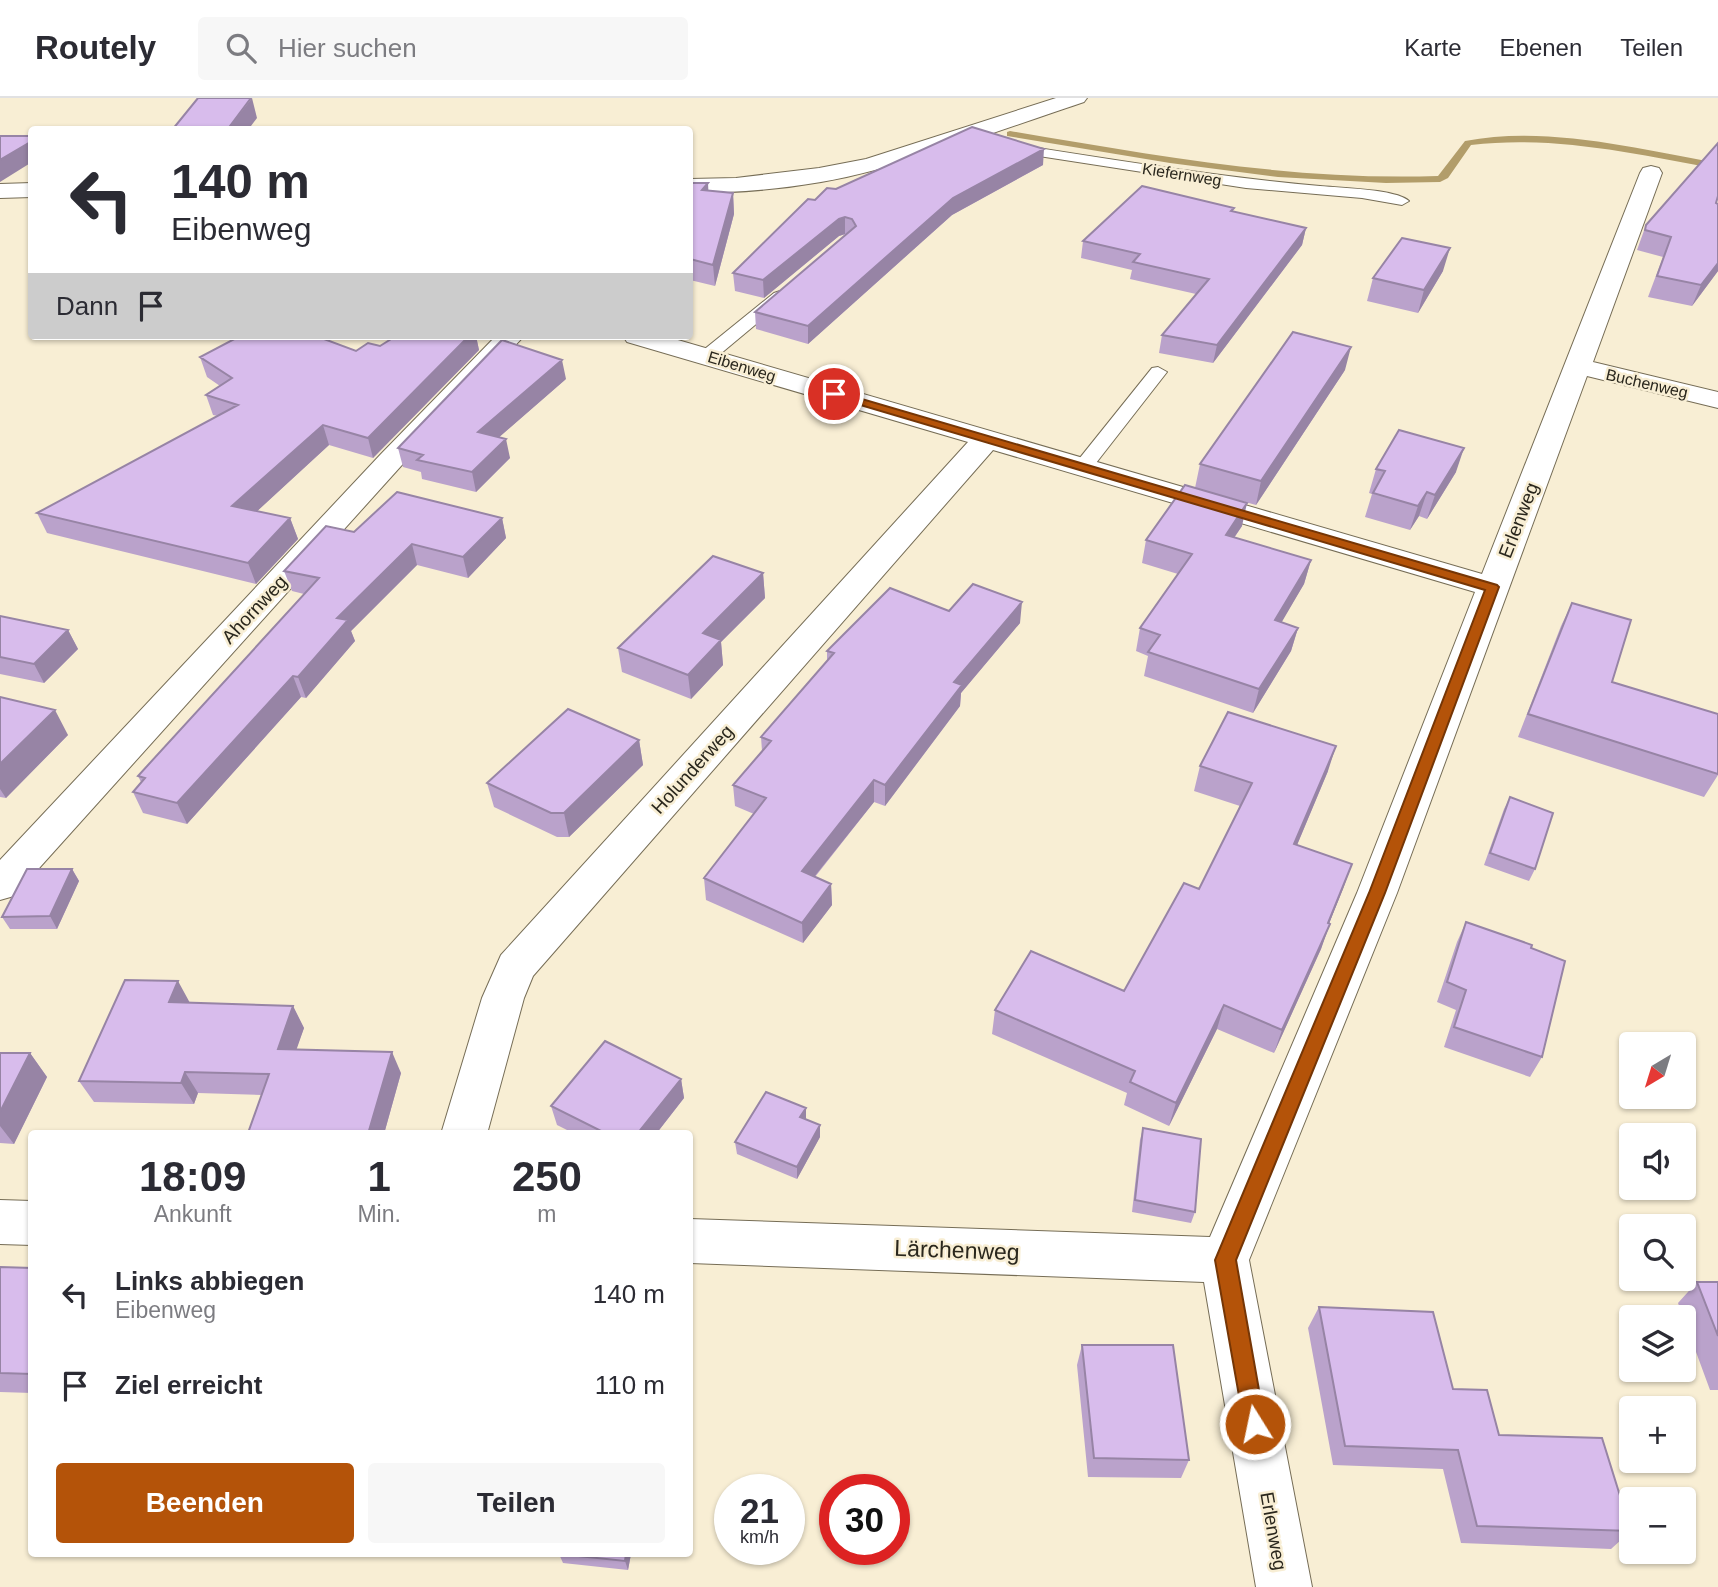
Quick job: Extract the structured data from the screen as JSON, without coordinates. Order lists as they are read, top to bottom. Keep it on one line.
{"streets":{"street":["Eibenweg","Buchenweg","Erlenweg","Ahornweg","Holunderweg","Lärchenweg"],"lane":["Kiefernweg"]},"crossings":[["Eibenweg","Erlenweg"],["Eibenweg","Holunderweg"],["Buchenweg","Erlenweg"],["Erlenweg","Lärchenweg"]],"north":"bottom left","page":{"header":"Routely","search":"Hier suchen","nav":["Karte","Ebenen","Teilen"],"turn":["140 m","Eibenweg"],"then":"Dann","map_buttons":["+","−"],"eta":["18:09","Ankunft","1","Min.","250","m"],"list":[{"name":"Links abbiegen","note":"Eibenweg","value":"140 m"},{"name":"Ziel erreicht","value":"110 m"}],"buttons":["Beenden","Teilen"],"speed":"21 km/h","limit":"30"}}
